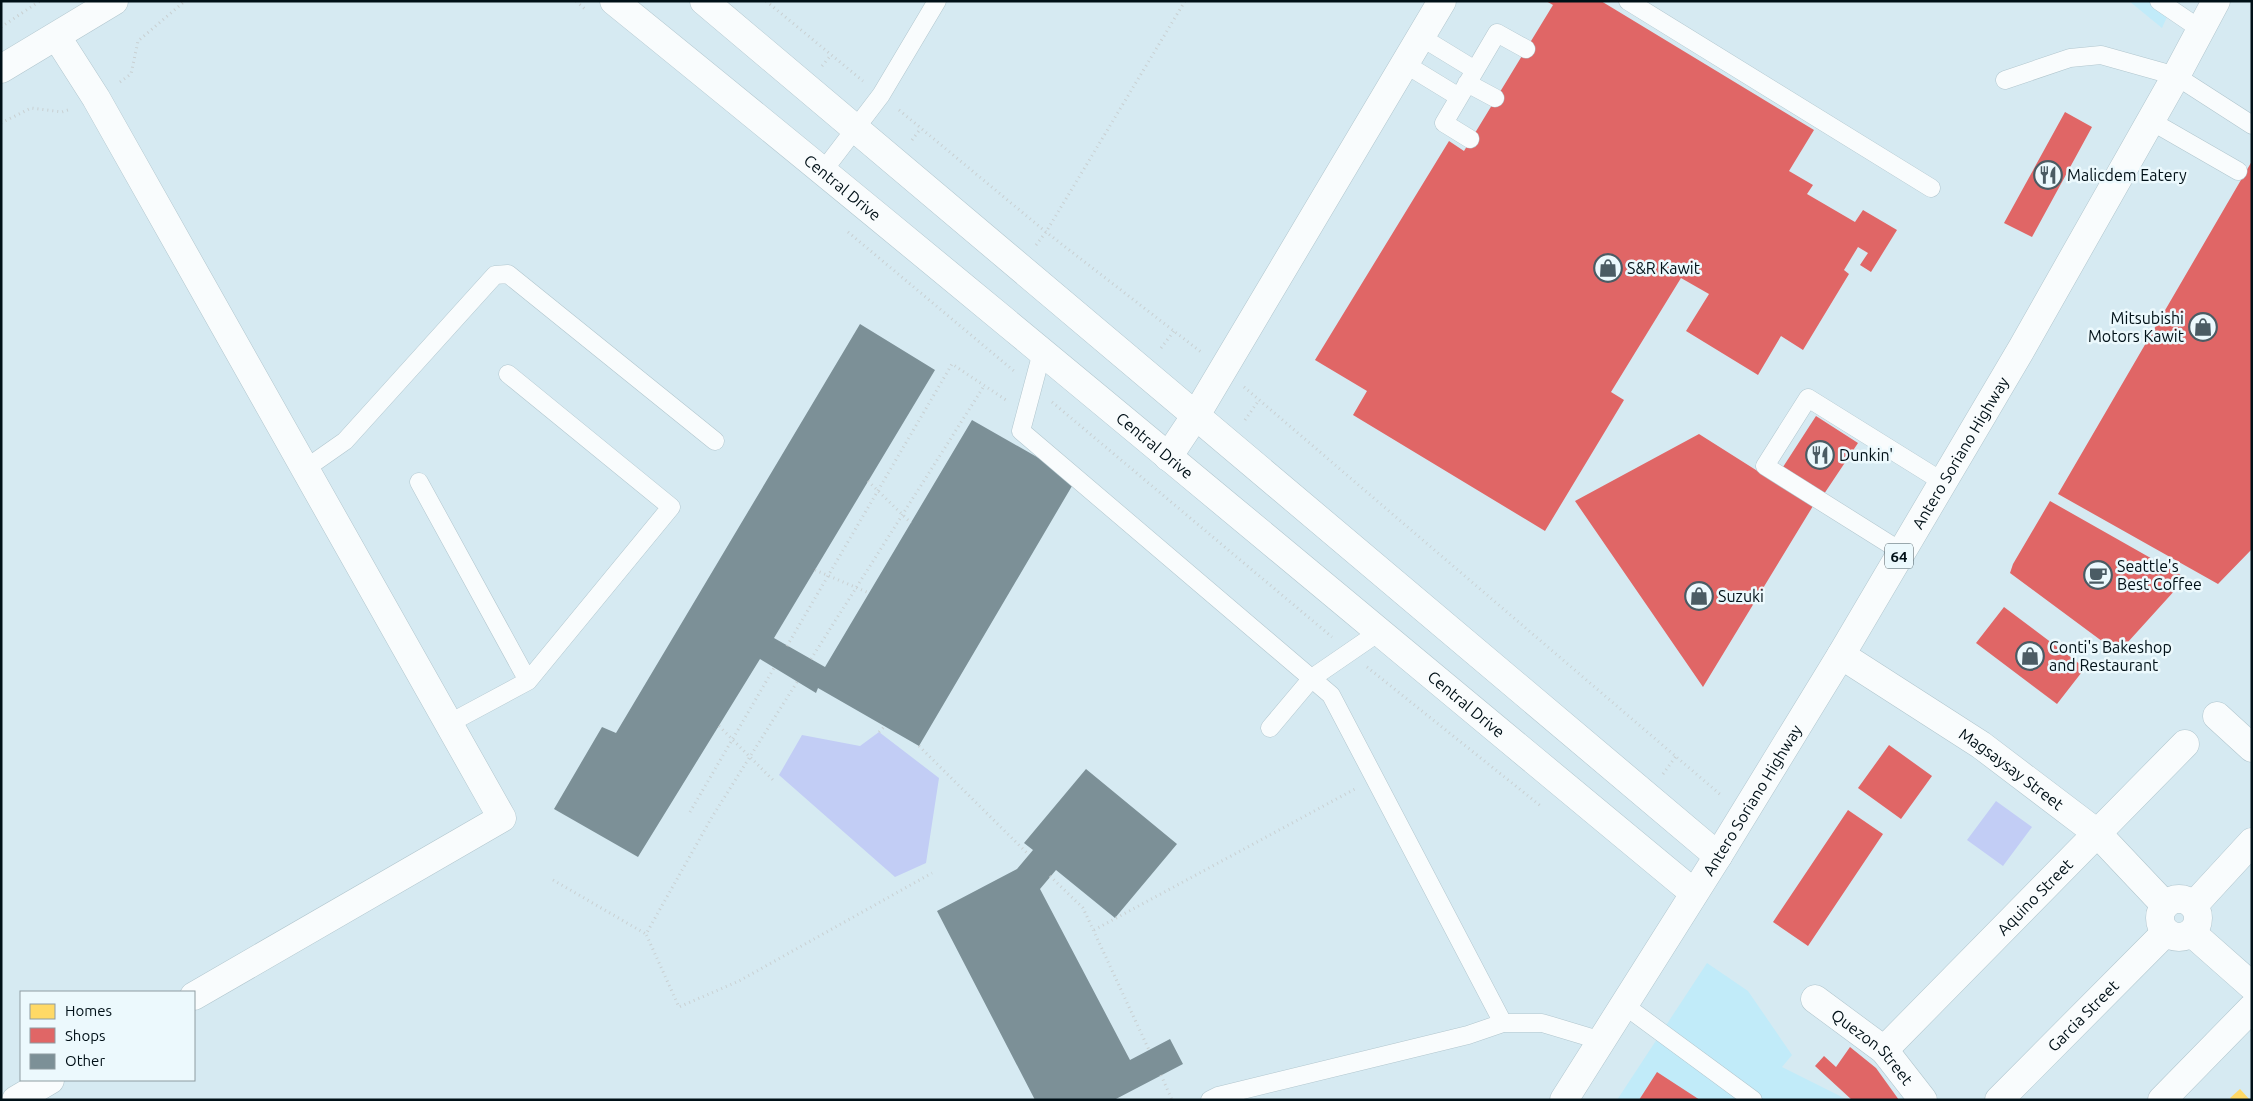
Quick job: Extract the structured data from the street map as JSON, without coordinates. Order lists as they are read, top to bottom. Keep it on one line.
{"streets":{"street":["Central Drive","Antero Soriano Highway","64","Magsaysay Street","Aquino Street","Garcia Street","Quezon Street"]},"crossings":[["Central Drive","Antero Soriano Highway"],["Antero Soriano Highway","Magsaysay Street"],["Magsaysay Street","Aquino Street"],["Magsaysay Street","Garcia Street"],["Aquino Street","Quezon Street"]],"places":{"restaurant":["Malicdem Eatery","Dunkin'"],"shop":["S&R Kawit","Mitsubishi Motors Kawit","Suzuki","Conti's Bakeshop and Restaurant"],"cafe":["Seattle's Best Coffee"]},"legend":["Homes","Shops","Other"]}
